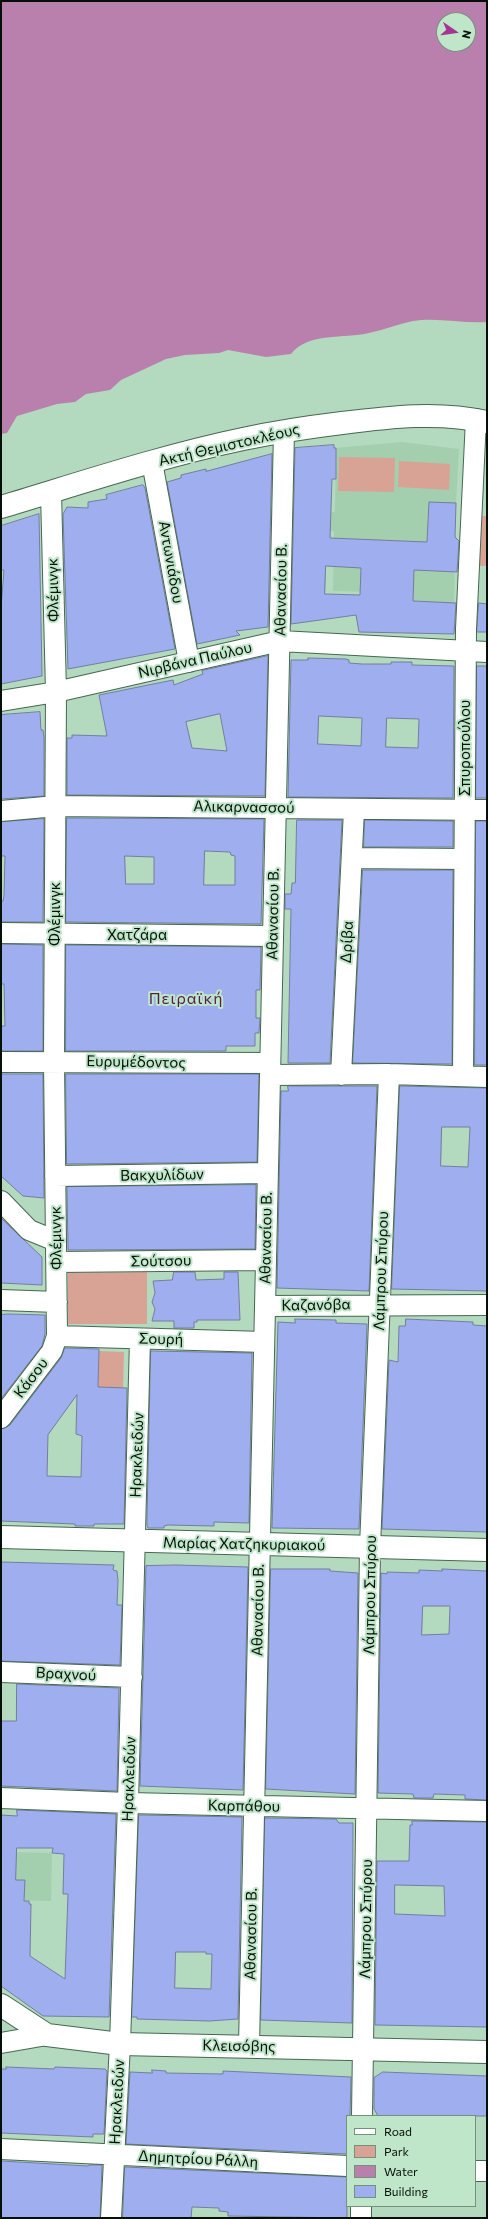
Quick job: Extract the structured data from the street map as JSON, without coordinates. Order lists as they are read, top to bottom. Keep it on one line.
{"streets":{"street":["Ακτή Θεμιστοκλέους","Αντωνιάδου","Φλέμινγκ","Αθανασίου Β.","Νιρβάνα Παύλου","Σπυροπούλου","Αλικαρνασσού","Χατζάρα","Δρίβα","Ευρυμέδοντος","Βακχυλίδων","Σούτσου","Λάμπρου Σπύρου","Καζανόβα","Σουρή","Κάσου","Ηρακλειδών","Μαρίας Χατζηκυριακού","Βραχνού","Καρπάθου","Κλεισόβης","Δημητρίου Ράλλη"]},"crossings":[["Ακτή Θεμιστοκλέους","Αντωνιάδου"],["Ακτή Θεμιστοκλέους","Φλέμινγκ"],["Ακτή Θεμιστοκλέους","Αθανασίου Β."],["Ακτή Θεμιστοκλέους","Σπυροπούλου"],["Αντωνιάδου","Νιρβάνα Παύλου"],["Φλέμινγκ","Νιρβάνα Παύλου"],["Φλέμινγκ","Αλικαρνασσού"],["Φλέμινγκ","Χατζάρα"],["Φλέμινγκ","Ευρυμέδοντος"],["Φλέμινγκ","Βακχυλίδων"],["Φλέμινγκ","Σούτσου"],["Φλέμινγκ","Σουρή"],["Φλέμινγκ","Κάσου"],["Αθανασίου Β.","Νιρβάνα Παύλου"],["Αθανασίου Β.","Αλικαρνασσού"],["Αθανασίου Β.","Χατζάρα"],["Αθανασίου Β.","Ευρυμέδοντος"],["Αθανασίου Β.","Βακχυλίδων"],["Αθανασίου Β.","Σούτσου"],["Αθανασίου Β.","Καζανόβα"],["Αθανασίου Β.","Σουρή"],["Αθανασίου Β.","Μαρίας Χατζηκυριακού"],["Αθανασίου Β.","Καρπάθου"],["Αθανασίου Β.","Κλεισόβης"],["Νιρβάνα Παύλου","Σπυροπούλου"],["Σπυροπούλου","Αλικαρνασσού"],["Σπυροπούλου","Ευρυμέδοντος"],["Αλικαρνασσού","Δρίβα"],["Δρίβα","Ευρυμέδοντος"],["Ευρυμέδοντος","Λάμπρου Σπύρου"],["Λάμπρου Σπύρου","Καζανόβα"],["Λάμπρου Σπύρου","Μαρίας Χατζηκυριακού"],["Λάμπρου Σπύρου","Καρπάθου"],["Λάμπρου Σπύρου","Κλεισόβης"],["Σουρή","Κάσου"],["Σουρή","Ηρακλειδών"],["Ηρακλειδών","Μαρίας Χατζηκυριακού"],["Ηρακλειδών","Βραχνού"],["Ηρακλειδών","Καρπάθου"],["Ηρακλειδών","Κλεισόβης"],["Ηρακλειδών","Δημητρίου Ράλλη"]],"districts":["Πειραϊκή"],"legend":["Road","Park","Water","Building"],"north":"right"}
